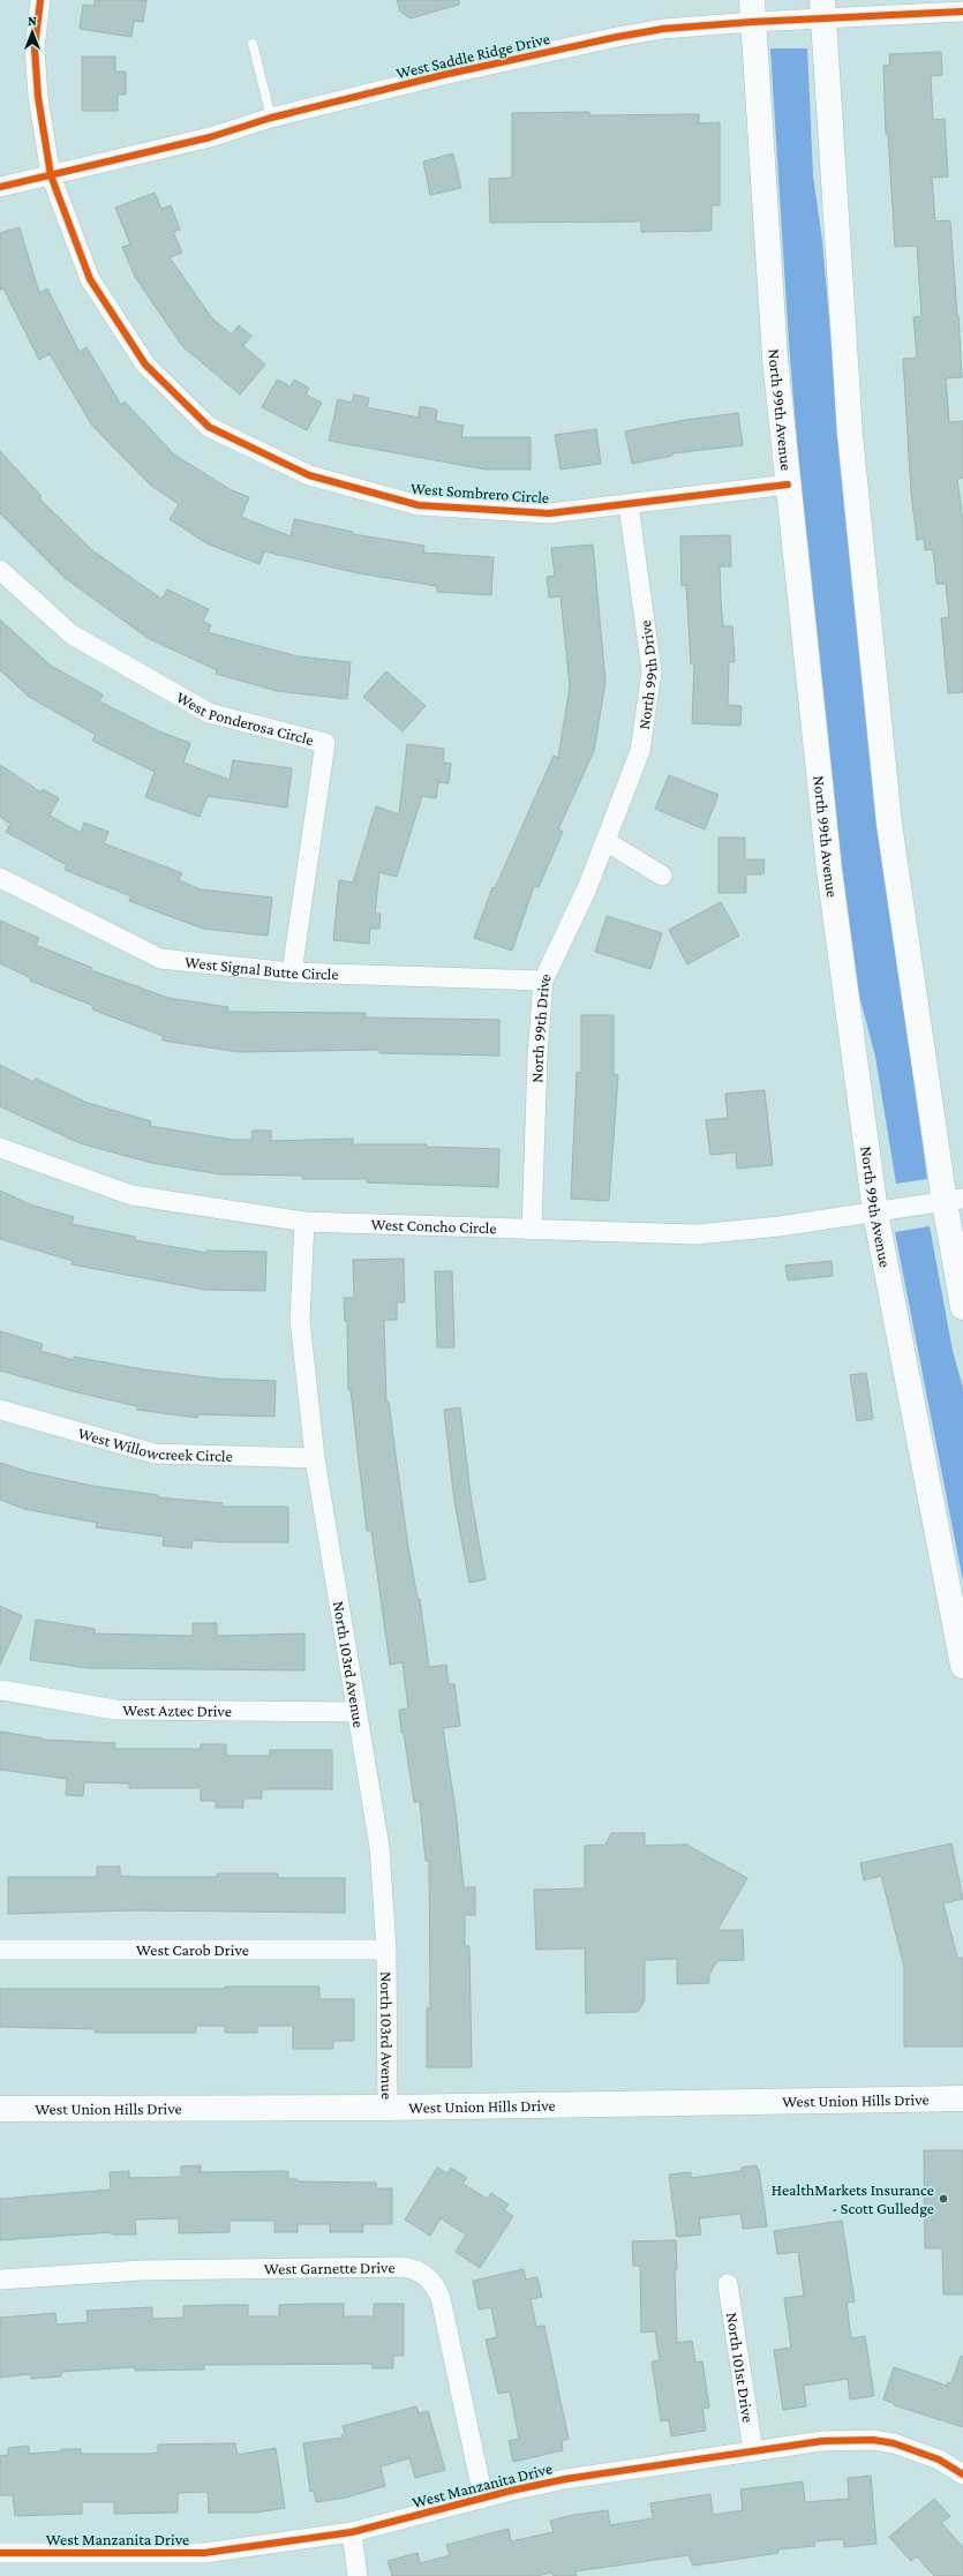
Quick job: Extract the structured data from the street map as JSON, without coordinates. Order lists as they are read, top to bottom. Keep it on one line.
{"streets":{"main road":["North 99th Avenue","West Union Hills Drive"],"street":["West Saddle Ridge Drive","West Sombrero Circle","North 99th Drive","West Ponderosa Circle","West Signal Butte Circle","West Concho Circle","West Willowcreek Circle","North 103rd Avenue","West Aztec Drive","West Carob Drive","West Garnette Drive","North 101st Drive","West Manzanita Drive"]},"crossings":[["West Saddle Ridge Drive","North 99th Avenue"],["West Saddle Ridge Drive","West Sombrero Circle"],["North 99th Avenue","West Sombrero Circle"],["North 99th Avenue","West Concho Circle"],["West Sombrero Circle","North 99th Drive"],["North 99th Drive","West Signal Butte Circle"],["North 99th Drive","West Concho Circle"],["West Ponderosa Circle","West Signal Butte Circle"],["West Concho Circle","North 103rd Avenue"],["West Willowcreek Circle","North 103rd Avenue"],["North 103rd Avenue","West Aztec Drive"],["North 103rd Avenue","West Carob Drive"],["North 103rd Avenue","West Union Hills Drive"],["West Garnette Drive","West Manzanita Drive"],["North 101st Drive","West Manzanita Drive"]],"places":["HealthMarkets Insurance - Scott Gulledge"],"north":"top"}
